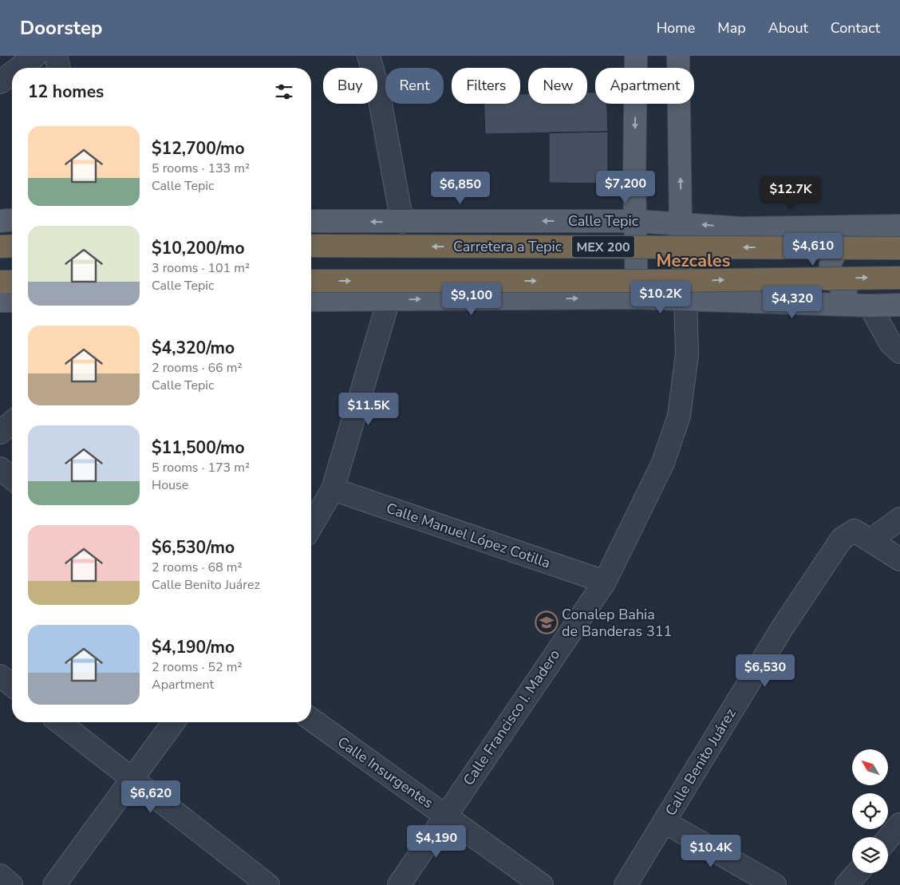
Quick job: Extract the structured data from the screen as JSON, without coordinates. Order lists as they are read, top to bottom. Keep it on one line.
{"streets":{"highway":["Carretera a Tepic","MEX 200"],"main road":["Calle Tepic"],"street":["Calle Manuel López Cotilla","Calle Francisco I. Madero","Calle Benito Juárez","Calle Insurgentes"]},"crossings":[["Calle Manuel López Cotilla","Calle Francisco I. Madero"],["Calle Francisco I. Madero","Calle Insurgentes"]],"districts":["Mezcales"],"places":{"school or university":["Conalep Bahia de Banderas 311"]},"north":"top left","page":{"header":"Doorstep","nav":["Home","Map","About","Contact"],"chip":["Buy","Rent","Filters","New","Apartment"],"heading":"12 homes","list":[{"name":"$12,700/mo","note":"5 rooms · 133 m² · Calle Tepic"},{"name":"$10,200/mo","note":"3 rooms · 101 m² · Calle Tepic"},{"name":"$4,320/mo","note":"2 rooms · 66 m² · Calle Tepic"},{"name":"$11,500/mo","note":"5 rooms · 173 m² · House"},{"name":"$6,530/mo","note":"2 rooms · 68 m² · Calle Benito Juárez"},{"name":"$4,190/mo","note":"2 rooms · 52 m² · Apartment"}],"price":["$7,200","$6,850","$12.7K","$4,610","$10.2K","$9,100","$4,320","$11.5K","$6,530","$6,620","$4,190","$10.4K"]}}
